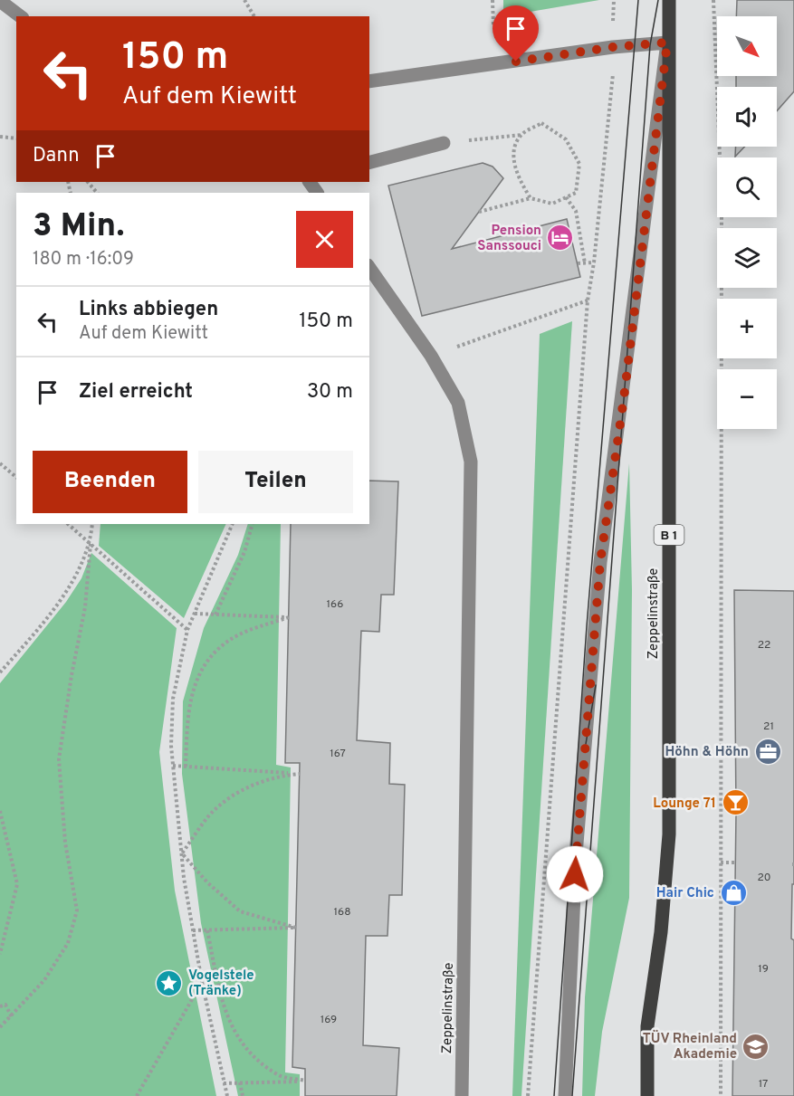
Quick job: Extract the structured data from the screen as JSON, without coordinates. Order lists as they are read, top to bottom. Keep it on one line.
{"streets":{"main road":["B 1","Zeppelinstraße"]},"places":{"hotel":["Pension Sanssouci"],"office":["Höhn & Höhn"],"bar":["Lounge 71"],"shop":["Hair Chic"],"place":["Vogelstele (Tränke)"],"school or university":["TÜV Rheinland Akademie"]},"house_numbers":["166","22","21","167","20","168","19","169","17"],"north":"bottom right","page":{"map_buttons":["+","−"],"turn":["150 m","Auf dem Kiewitt"],"then":"Dann","heading":["3 Min.","180 m · 16:09"],"list":[{"name":"Links abbiegen","note":"Auf dem Kiewitt","value":"150 m"},{"name":"Ziel erreicht","value":"30 m"}],"buttons":["Beenden","Teilen"]}}
